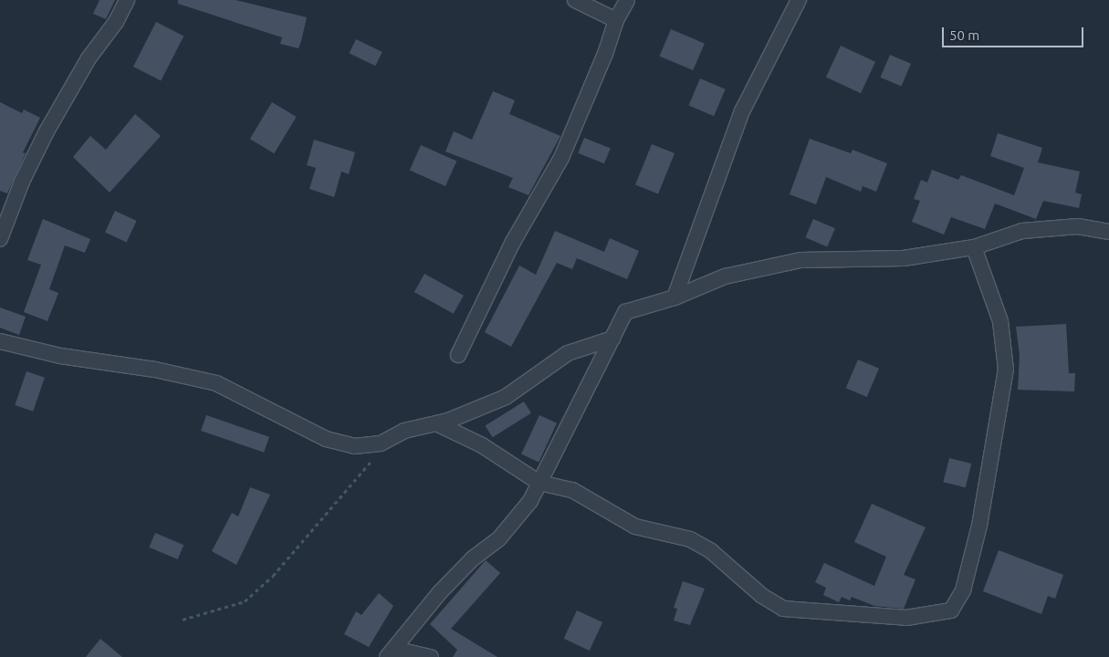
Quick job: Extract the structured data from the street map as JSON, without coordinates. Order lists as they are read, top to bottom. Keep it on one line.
{"scale_bar":"50 m"}
